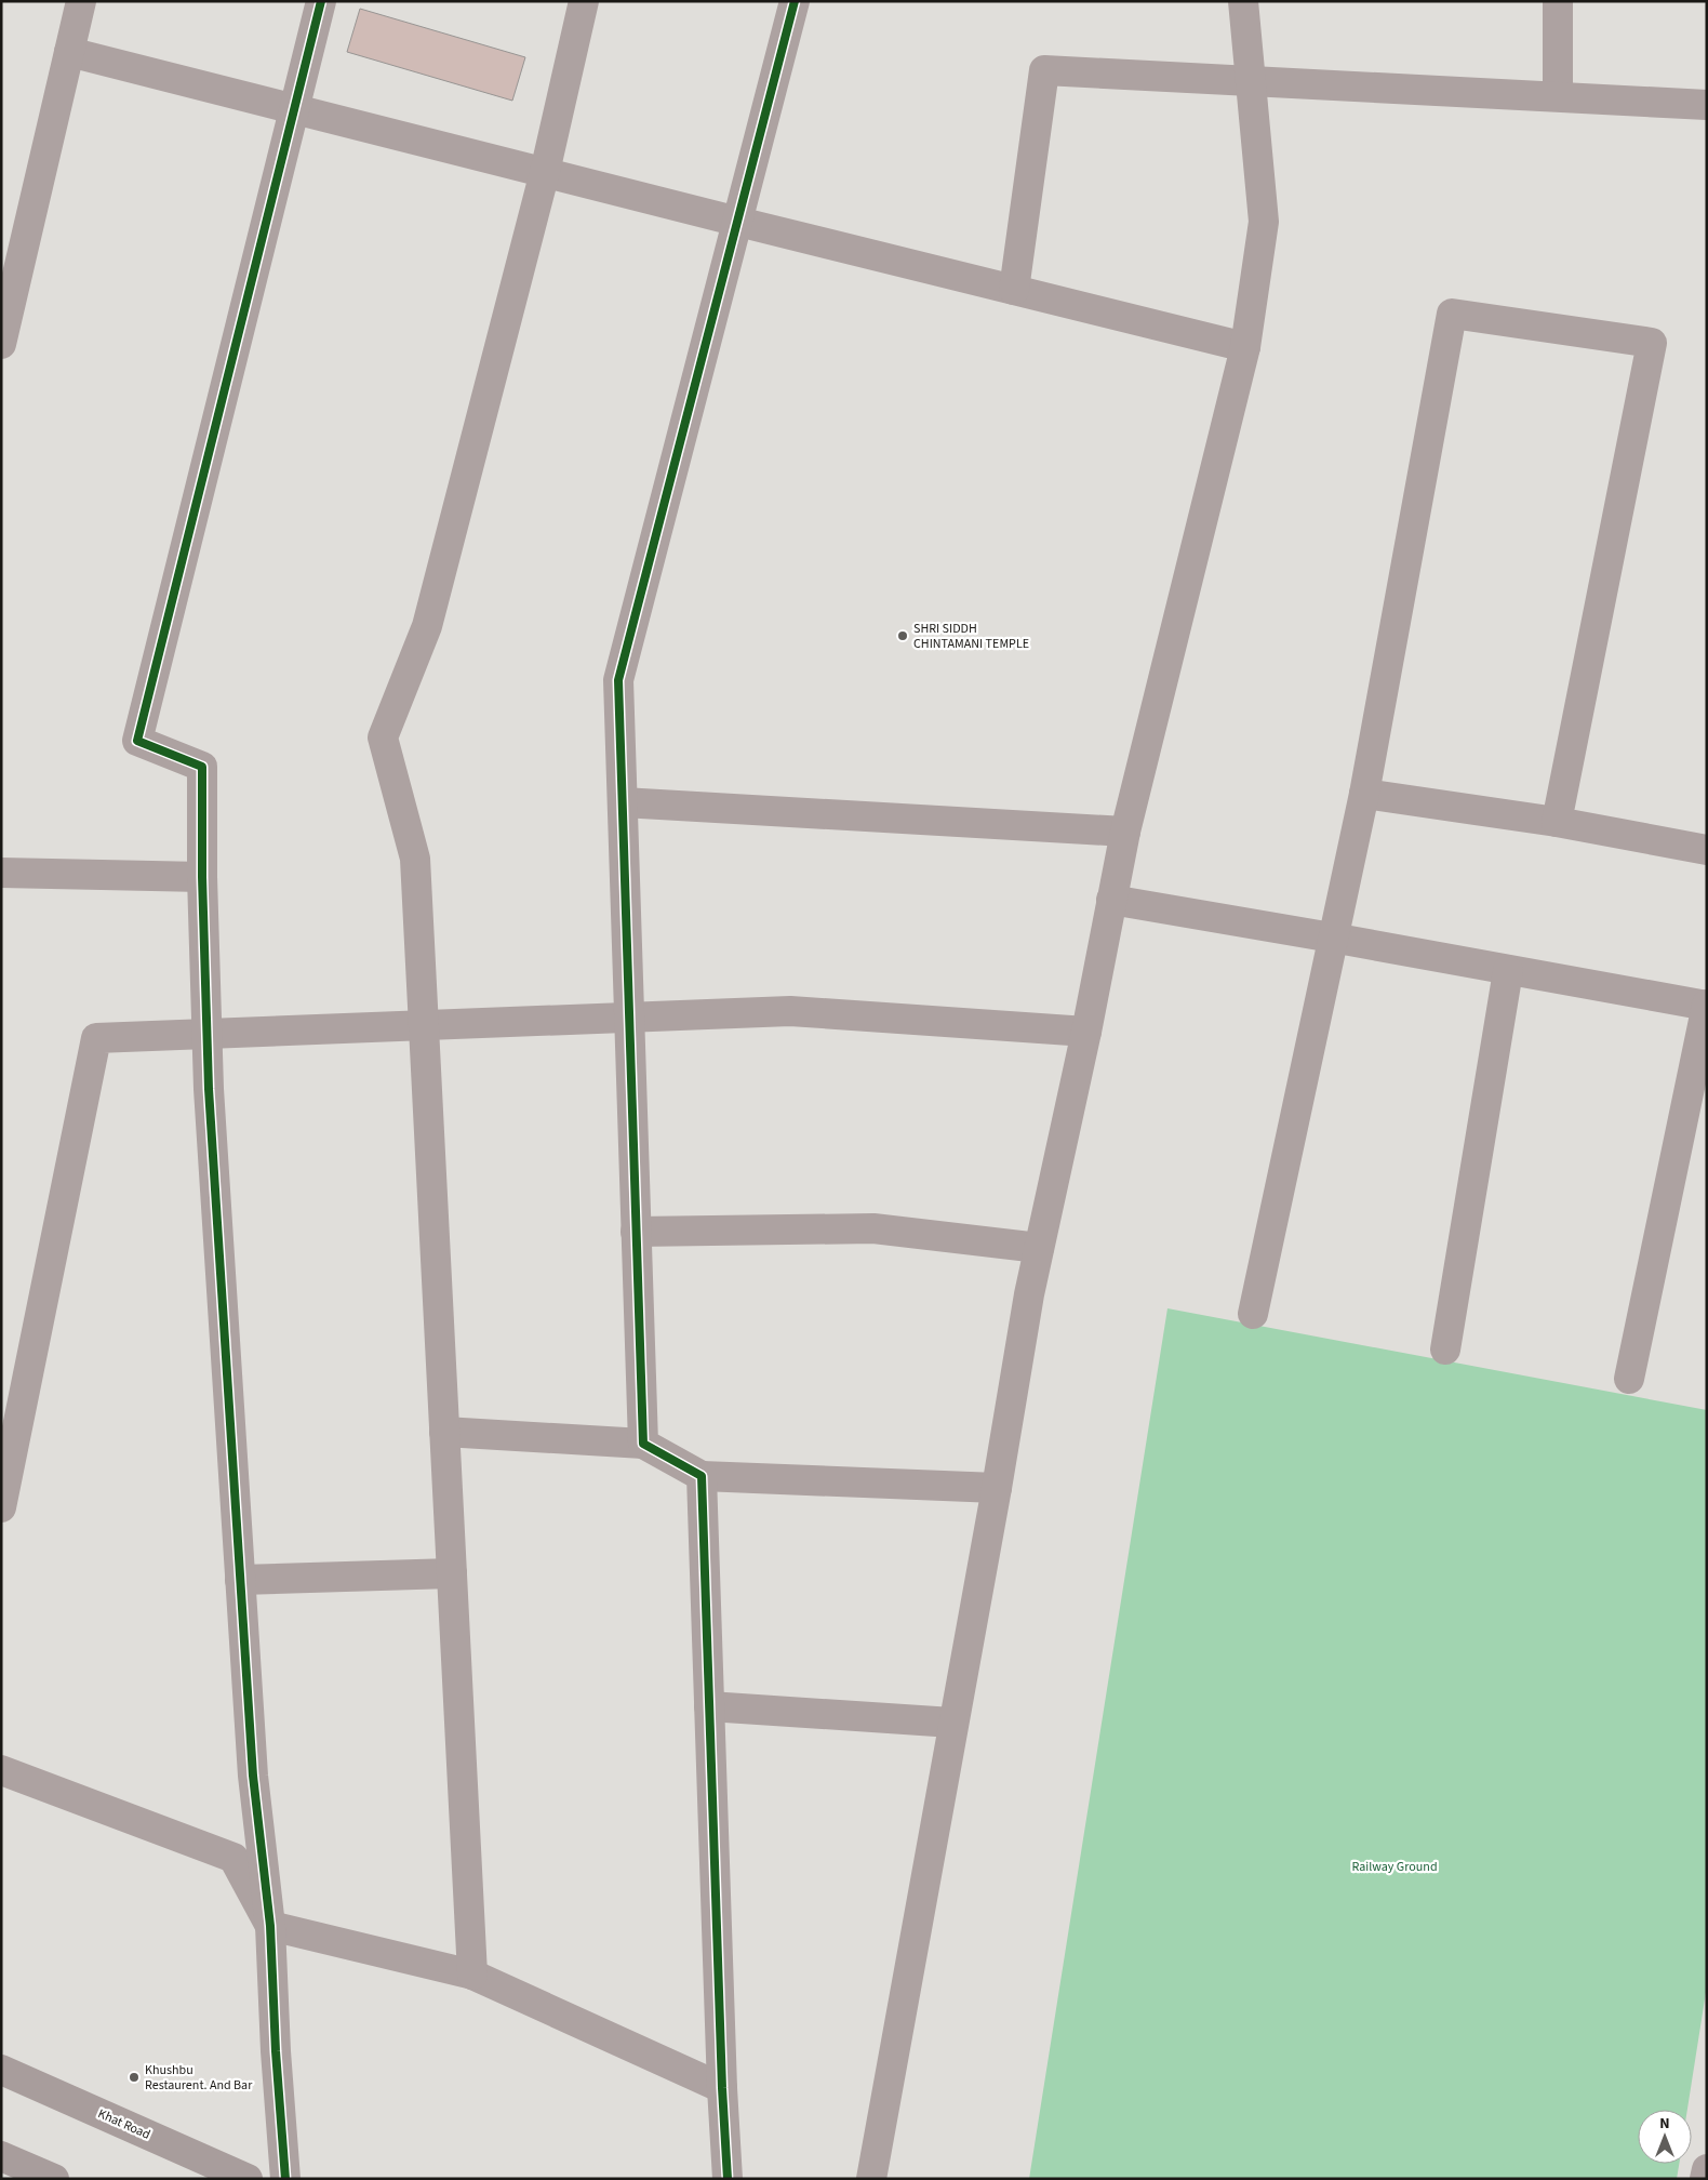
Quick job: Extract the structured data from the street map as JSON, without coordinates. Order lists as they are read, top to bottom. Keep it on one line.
{"streets":{"highway":["Khat Road"]},"parks":["Railway Ground"],"places":["SHRI SIDDH CHINTAMANI TEMPLE","Khushbu Restaurent. And Bar"],"north":"top"}
